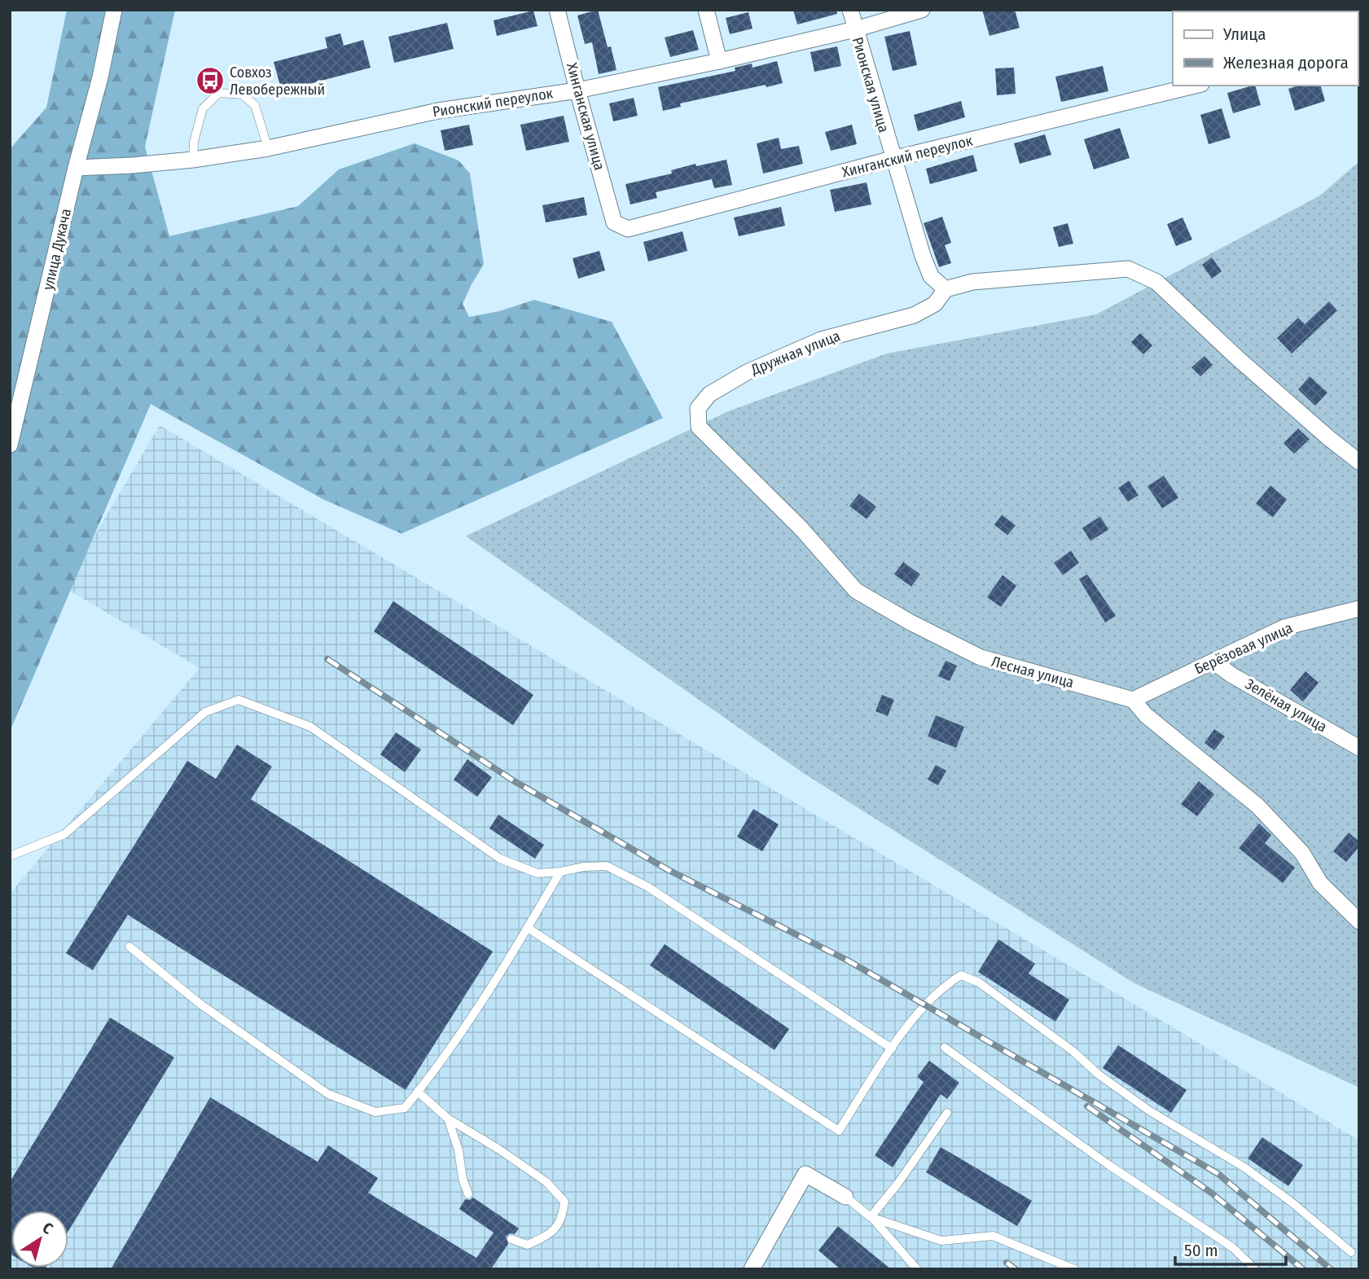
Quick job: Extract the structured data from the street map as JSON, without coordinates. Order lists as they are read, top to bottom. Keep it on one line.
{"streets":{"street":["Рионская улица","Рионский переулок","Хинганская улица","Хинганский переулок","улица Дукача","Дружная улица","Берёзовая улица","Лесная улица","Зелёная улица"]},"crossings":[["Рионская улица","Рионский переулок"],["Рионская улица","Хинганский переулок"],["Рионский переулок","Хинганская улица"],["Хинганская улица","Хинганский переулок"],["Дружная улица","Лесная улица"],["Берёзовая улица","Лесная улица"],["Берёзовая улица","Зелёная улица"]],"places":{"bus stop":["Совхоз Левобережный"]},"legend":["Улица","Железная дорога"],"scale_bar":"50 m","north":"top right"}
